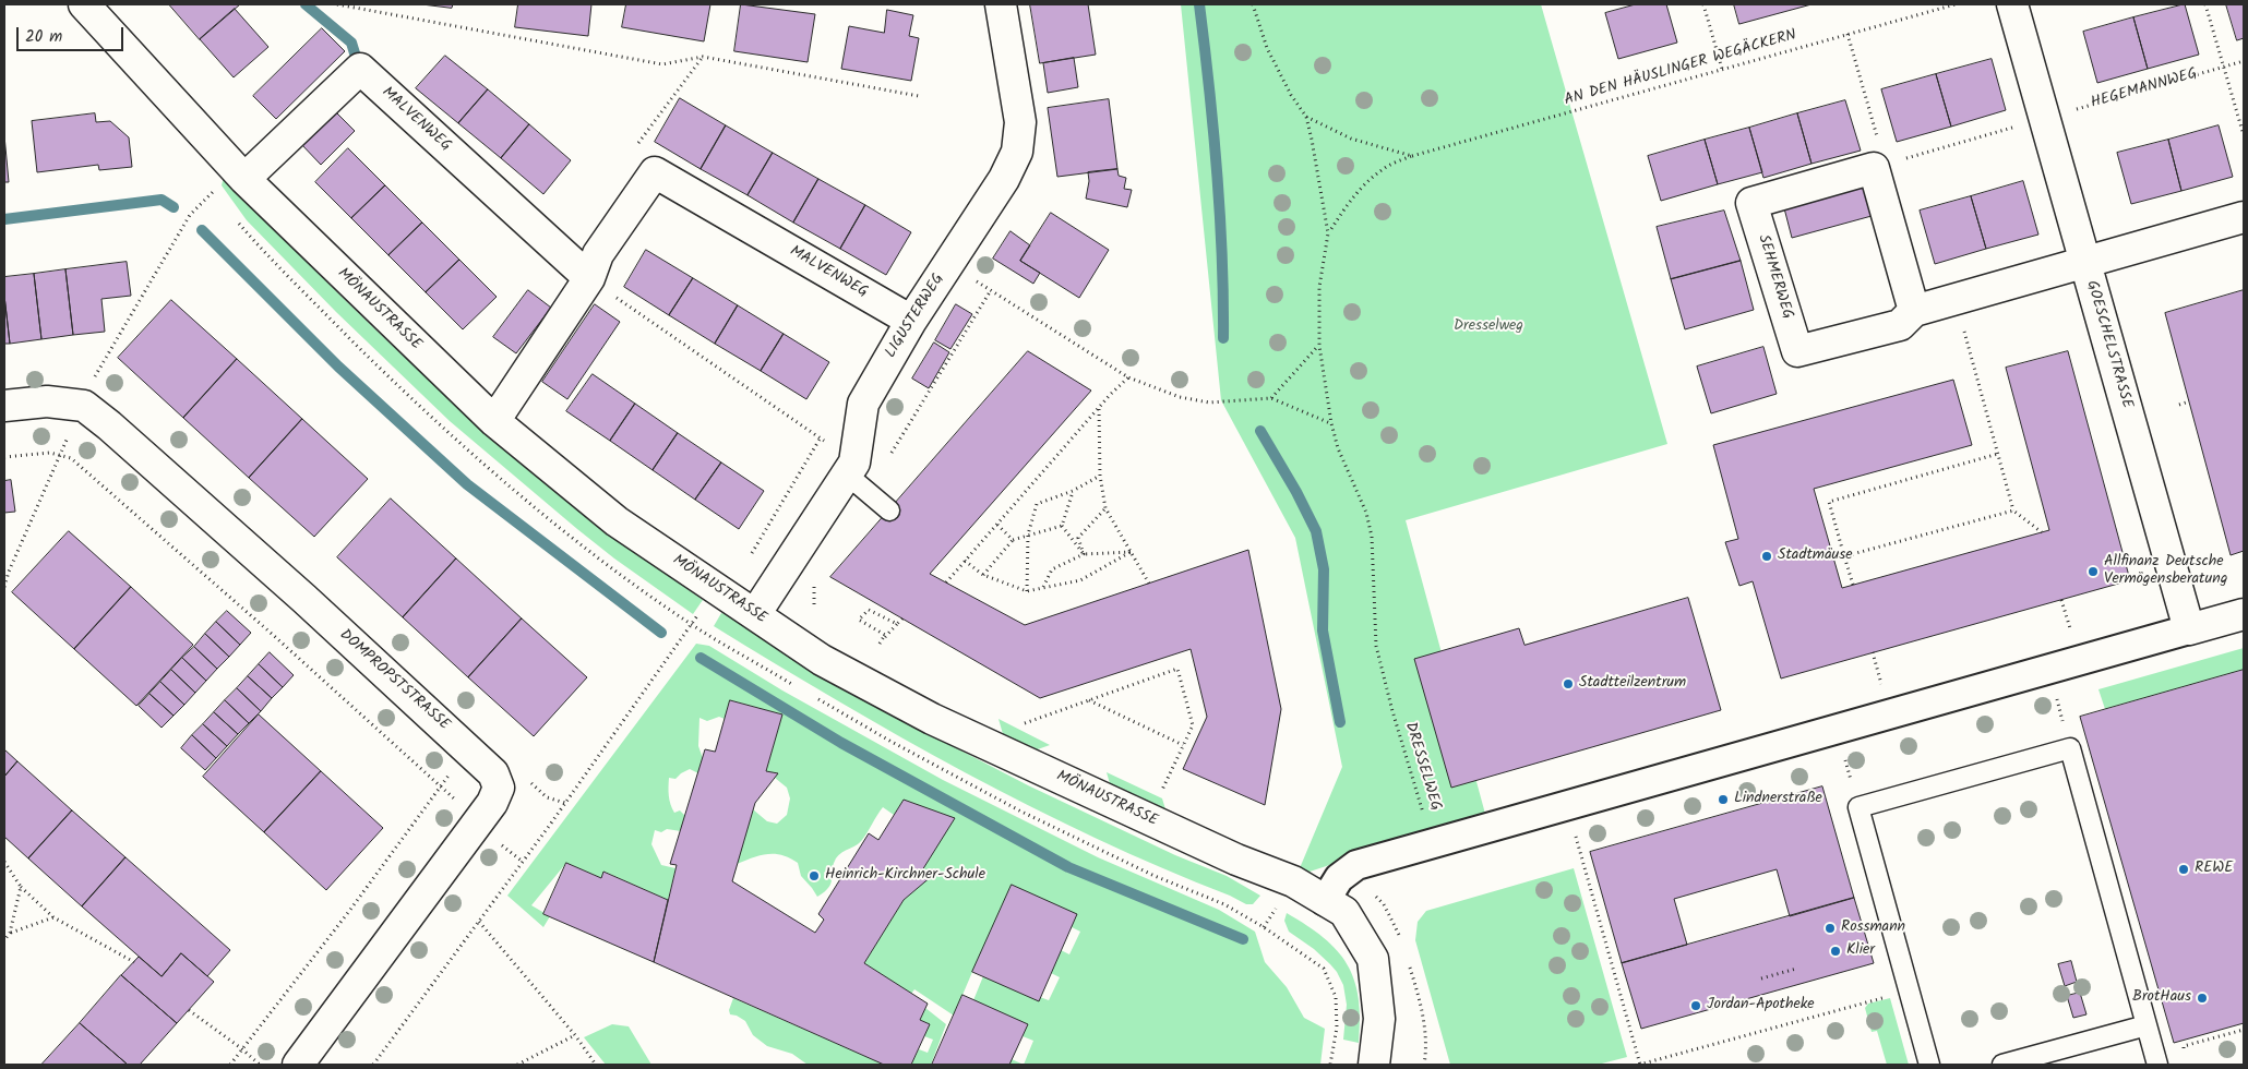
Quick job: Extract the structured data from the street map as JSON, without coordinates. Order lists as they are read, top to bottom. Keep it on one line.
{"streets":{"street":["MALVENWEG","SEHMERWEG","MÖNAUSTRASSE","LIGUSTERWEG","GOESCHELSTRASSE","DOMPROPSTSTRASSE"],"path":["AN DEN HÄUSLINGER WEGÄCKERN","HEGEMANNWEG","DRESSELWEG"]},"crossings":[["AN DEN HÄUSLINGER WEGÄCKERN","DRESSELWEG"],["HEGEMANNWEG","GOESCHELSTRASSE"],["MALVENWEG","MÖNAUSTRASSE"],["MALVENWEG","LIGUSTERWEG"],["SEHMERWEG","GOESCHELSTRASSE"],["MÖNAUSTRASSE","LIGUSTERWEG"]],"parks":["Dresselweg"],"places":["Stadtmäuse","Allfinanz Deutsche Vermögensberatung","Stadtteilzentrum","Lindnerstraße","REWE","Heinrich-Kirchner-Schule","Rossmann","Klier","BrotHaus","Jordan-Apotheke"],"scale_bar":"20 m"}
